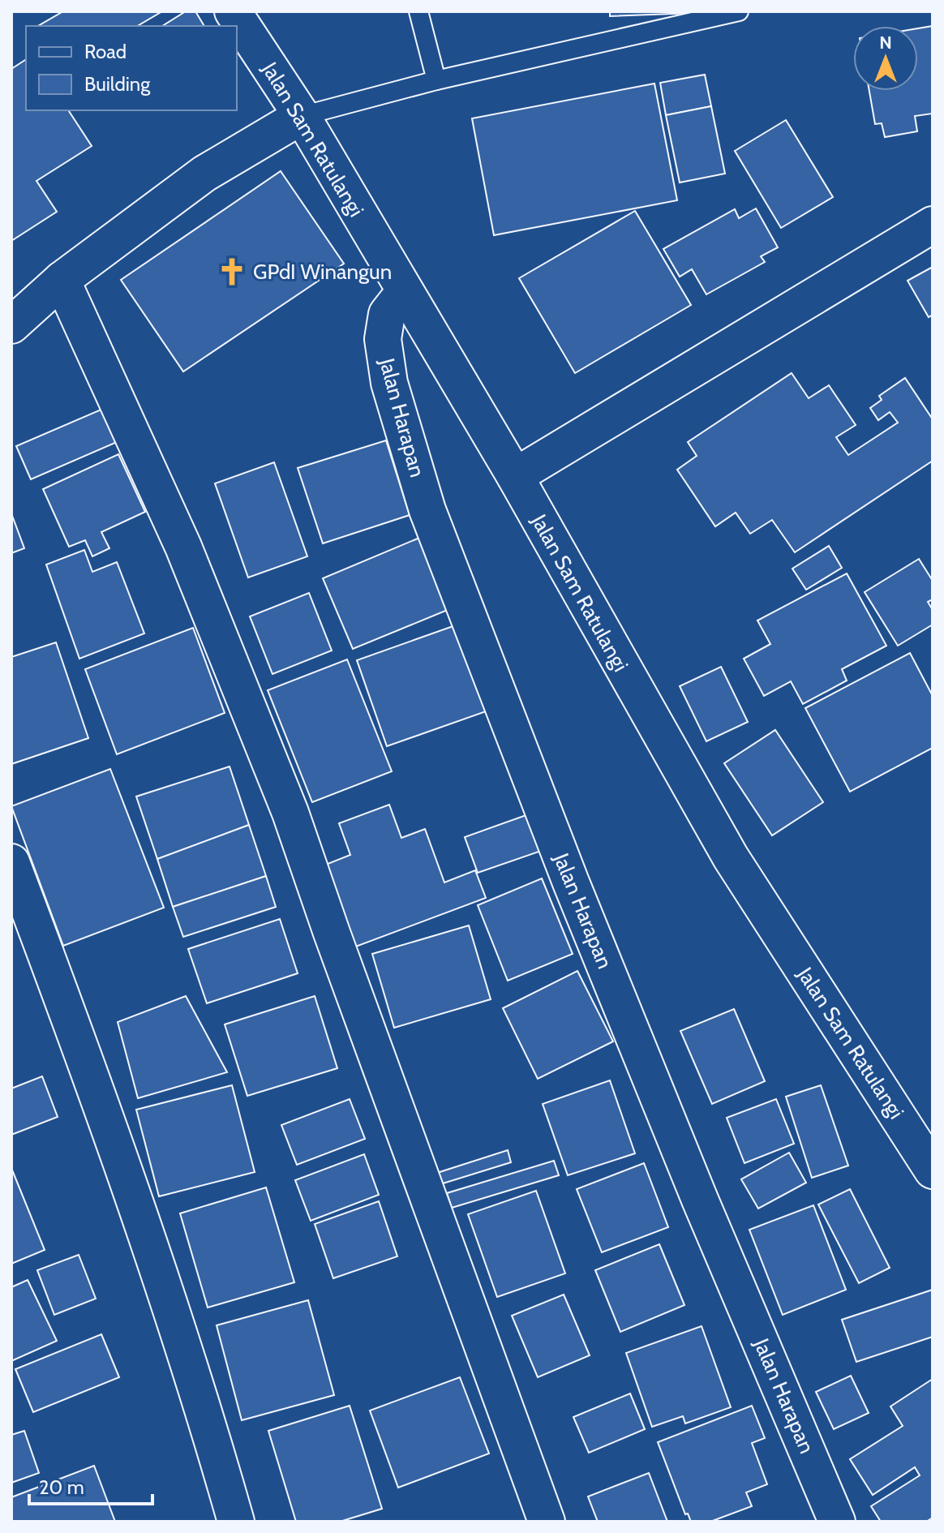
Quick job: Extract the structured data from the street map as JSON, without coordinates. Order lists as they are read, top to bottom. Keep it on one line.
{"streets":{"main road":["Jalan Sam Ratulangi","Jalan Harapan"]},"crossings":[["Jalan Sam Ratulangi","Jalan Harapan"]],"places":{"church":["GPdI Winangun"]},"legend":["Road","Building"],"scale_bar":"20 m","north":"top"}
